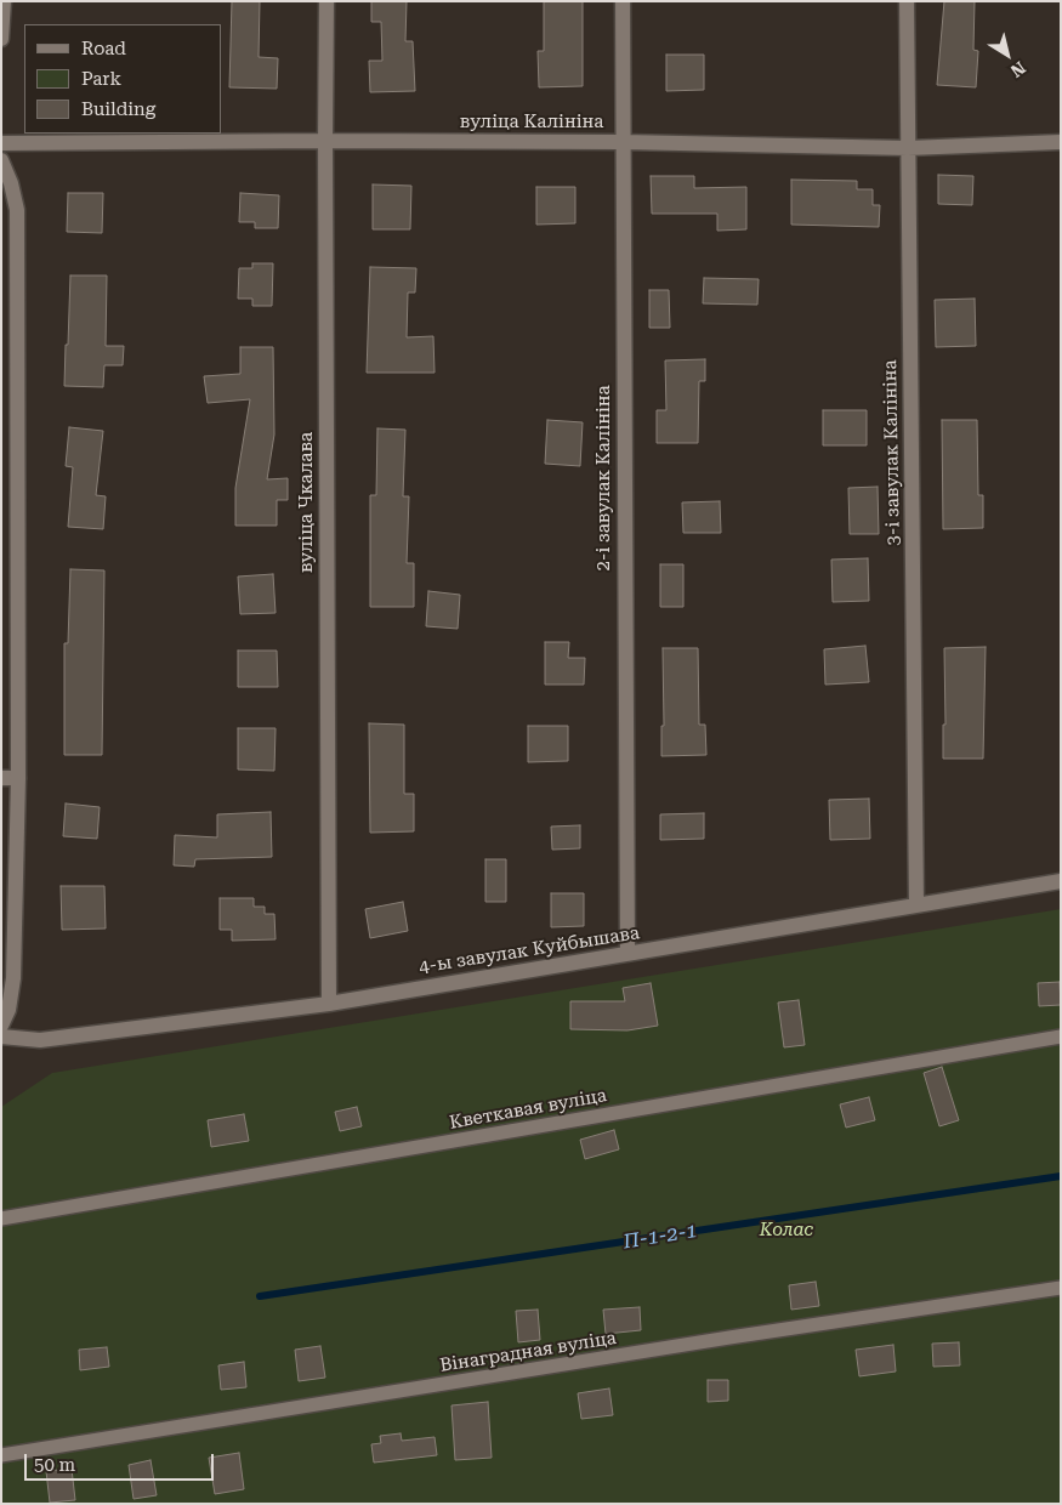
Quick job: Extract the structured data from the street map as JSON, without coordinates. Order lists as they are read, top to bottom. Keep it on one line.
{"streets":{"street":["вуліца Калініна","3-і завулак Калініна","2-і завулак Калініна","вуліца Чкалава","4-ы завулак Куйбышава"],"lane":["Кветкавая вуліца","Вінаградная вуліца"]},"crossings":[["вуліца Калініна","3-і завулак Калініна"],["вуліца Калініна","2-і завулак Калініна"],["вуліца Калініна","вуліца Чкалава"],["3-і завулак Калініна","4-ы завулак Куйбышава"],["2-і завулак Калініна","4-ы завулак Куйбышава"],["вуліца Чкалава","4-ы завулак Куйбышава"]],"water":["П-1-2-1"],"parks":["Колас"],"legend":["Road","Park","Building"],"scale_bar":"50 m","north":"bottom right"}
